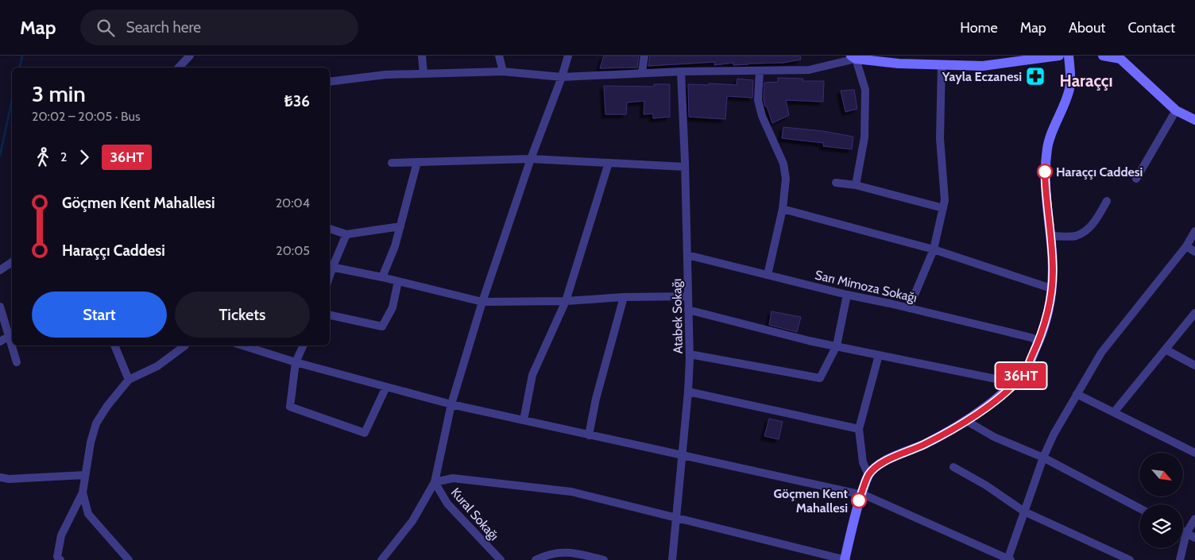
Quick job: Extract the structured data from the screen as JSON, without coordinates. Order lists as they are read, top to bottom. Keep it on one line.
{"streets":{"street":["Sarı Mimoza Sokağı","Atabek Sokağı","Kural Sokağı"]},"crossings":[["Sarı Mimoza Sokağı","Atabek Sokağı"]],"districts":["Haraççı"],"places":{"pharmacy":["Yayla Eczanesi"],"other":["Haraççı Caddesi","Göçmen Kent Mahallesi"]},"lines":["bus line 36HT"],"north":"bottom right","page":{"header":"Map","search":"Search here","nav":["Home","Map","About","Contact"],"on_map":"36HT","heading":["3 min","20:02 – 20:05 · Bus","₺36"],"legs":["2","36HT"],"list":[{"name":"Göçmen Kent Mahallesi","value":"20:04"},{"name":"Haraççı Caddesi","value":"20:05"}],"buttons":["Start","Tickets"]}}
